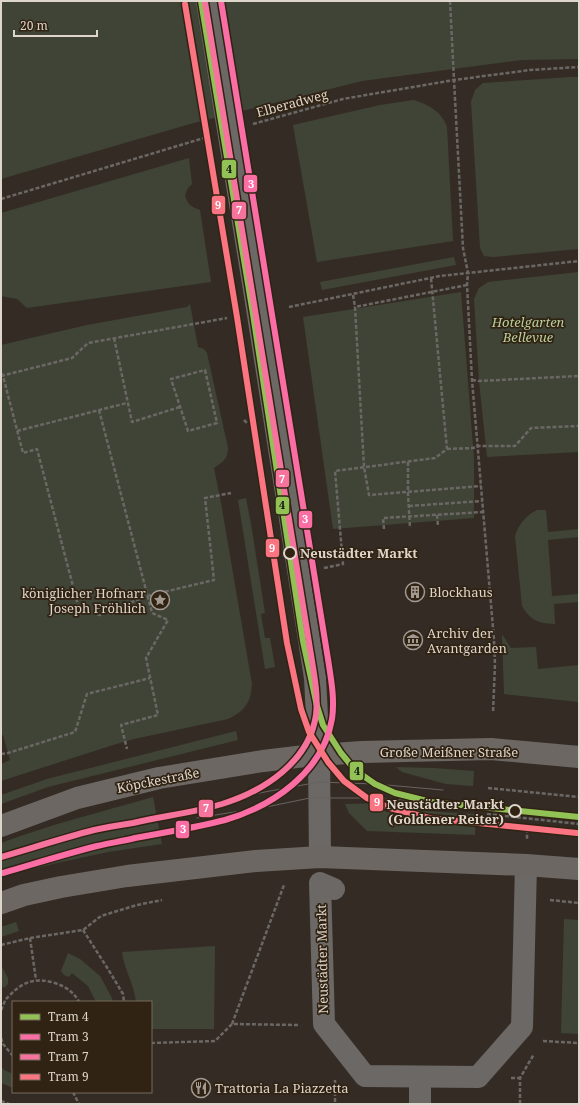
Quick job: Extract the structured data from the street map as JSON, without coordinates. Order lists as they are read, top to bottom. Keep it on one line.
{"streets":{"main road":["Große Meißner Straße","Köpckestraße"],"street":["Neustädter Markt"],"path":["Elberadweg"]},"crossings":[["Große Meißner Straße","Köpckestraße"]],"parks":["Hotelgarten Bellevue"],"places":{"other":["Neustädter Markt","Neustädter Markt (Goldener Reiter)"],"building":["Blockhaus"],"place":["königlicher Hofnarr Joseph Fröhlich"],"museum":["Archiv der Avantgarden"],"restaurant":["Trattoria La Piazzetta"]},"lines":["tram line 4","tram line 3","tram line 7","tram line 9"],"legend":["Tram 4","Tram 3","Tram 7","Tram 9"],"scale_bar":"20 m"}
